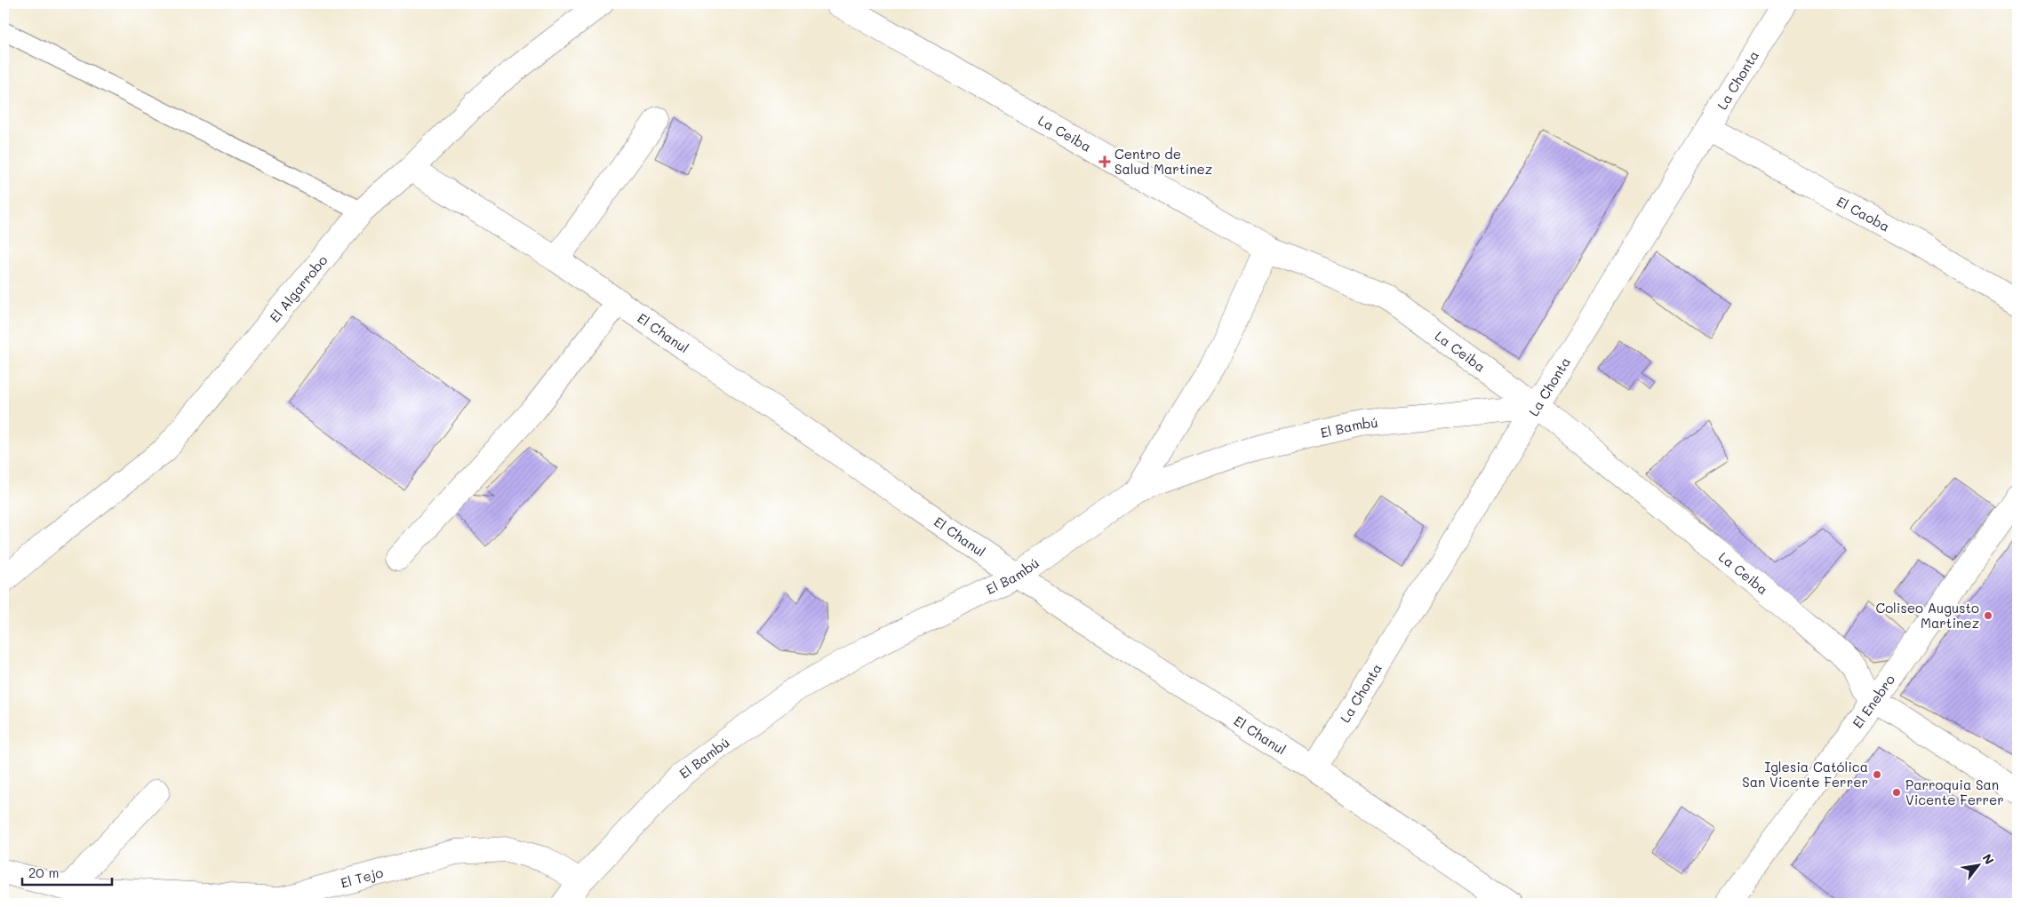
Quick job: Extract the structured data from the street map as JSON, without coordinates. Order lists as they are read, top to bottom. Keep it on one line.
{"streets":{"street":["La Chonta","La Ceiba","El Caoba","El Algarrobo","El Chanul","El Bambú","El Enebro","El Tejo"]},"crossings":[["La Chonta","La Ceiba"],["La Chonta","El Caoba"],["La Chonta","El Chanul"],["La Chonta","El Bambú"],["La Ceiba","El Bambú"],["La Ceiba","El Enebro"],["El Algarrobo","El Chanul"],["El Chanul","El Bambú"],["El Bambú","El Tejo"]],"places":{"health":["Centro de Salud Martínez"],"other":["Coliseo Augusto Martinez","Iglesia Católica San Vicente Ferrer","Parroquia San Vicente Ferrer"]},"scale_bar":"20 m","north":"top right"}
